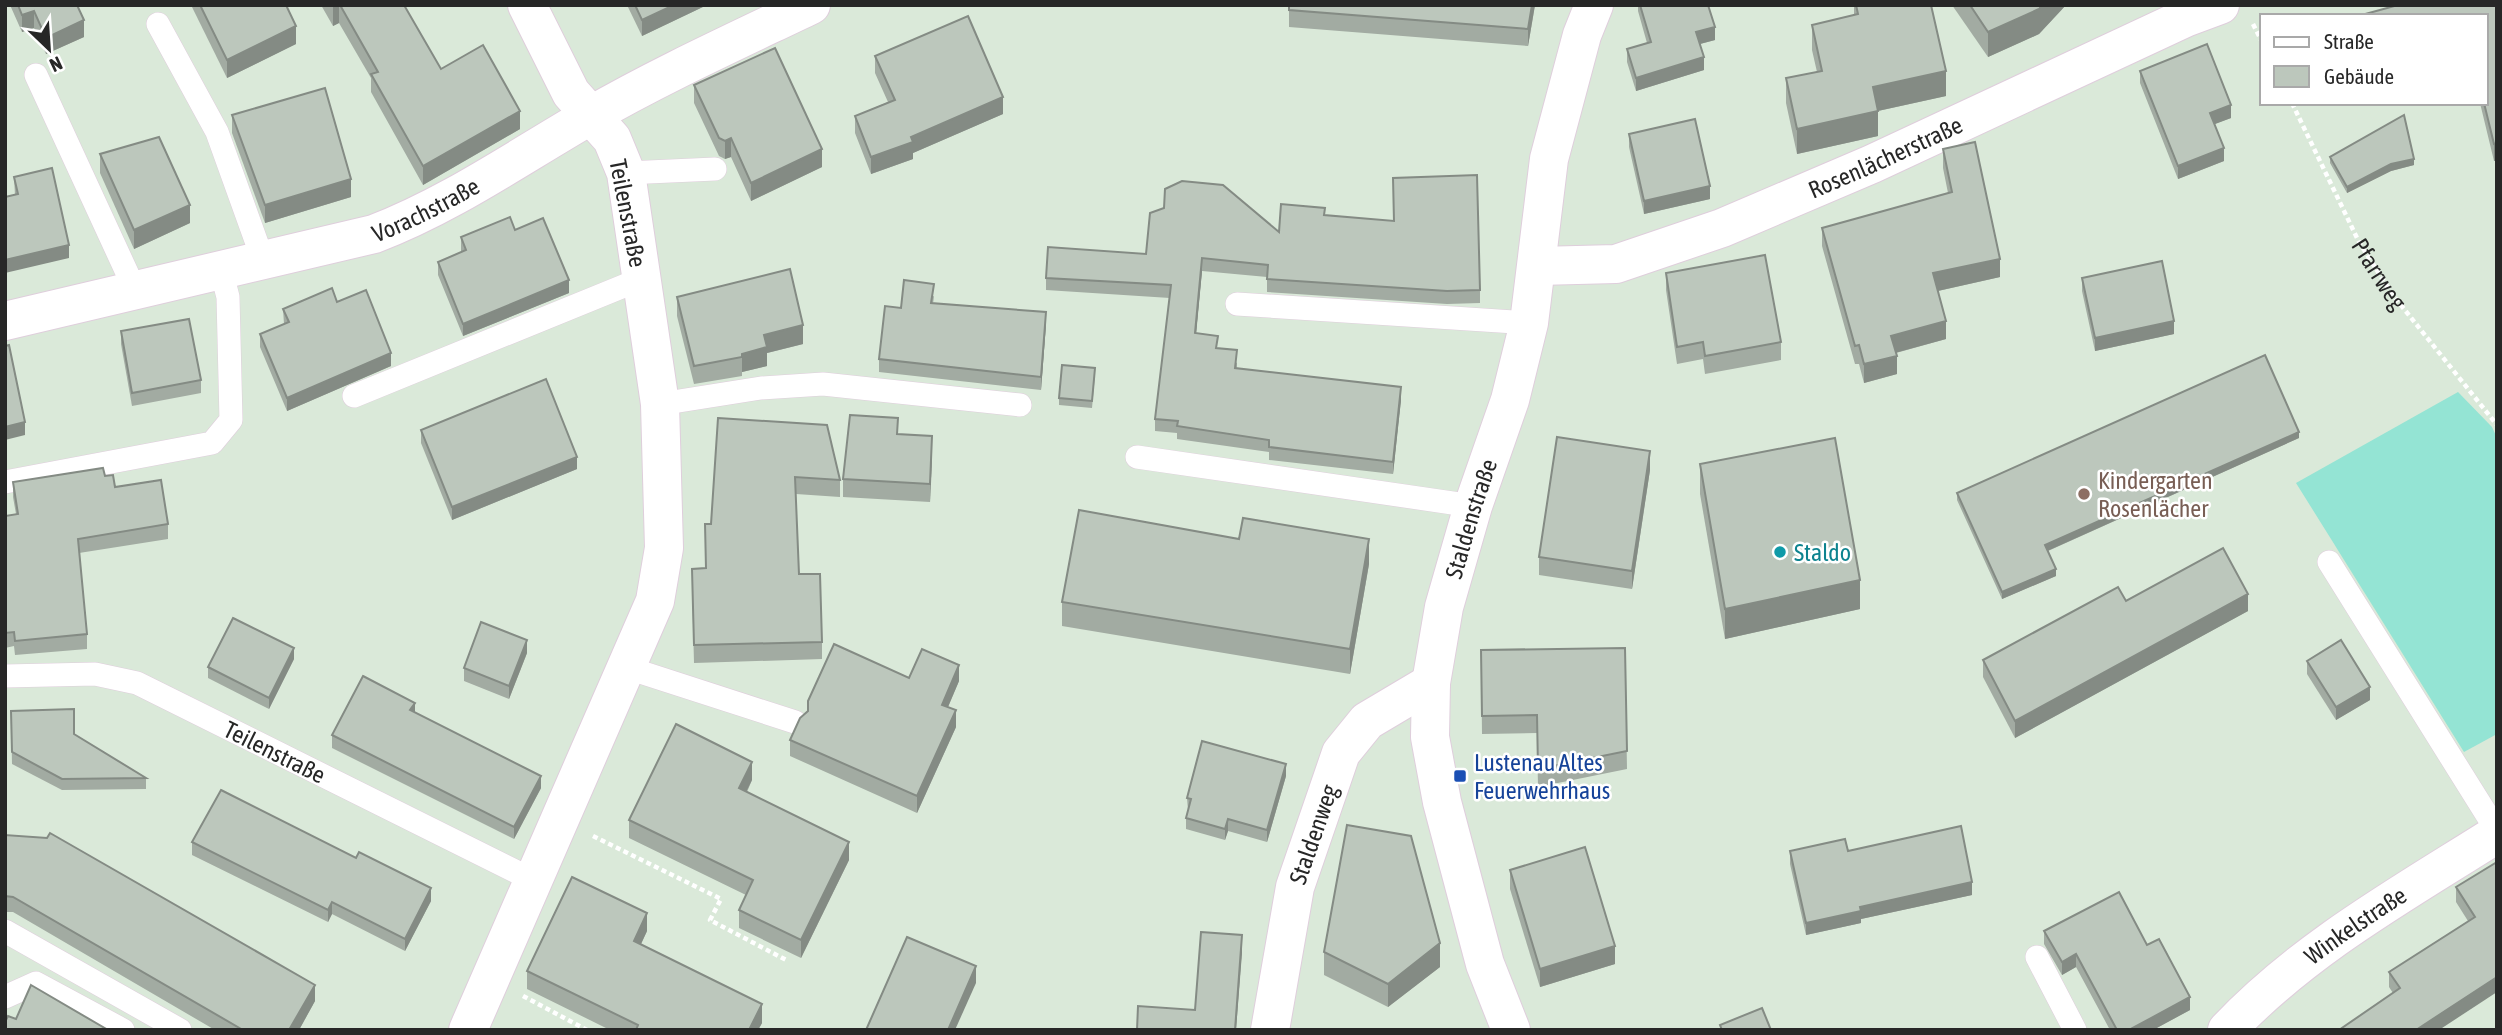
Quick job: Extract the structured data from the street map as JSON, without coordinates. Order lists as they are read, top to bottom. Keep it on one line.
{"streets":{"street":["Rosenlächerstraße","Vorachstraße","Teilenstraße","Staldenstraße","Staldenweg","Winkelstraße"],"path":["Pfarrweg"]},"crossings":[["Rosenlächerstraße","Staldenstraße"],["Vorachstraße","Teilenstraße"],["Staldenstraße","Staldenweg"]],"places":{"other":["Kindergarten Rosenlächer","Staldo"],"transit":["Lustenau Altes Feuerwehrhaus"]},"legend":["Straße","Gebäude"],"north":"bottom right"}
